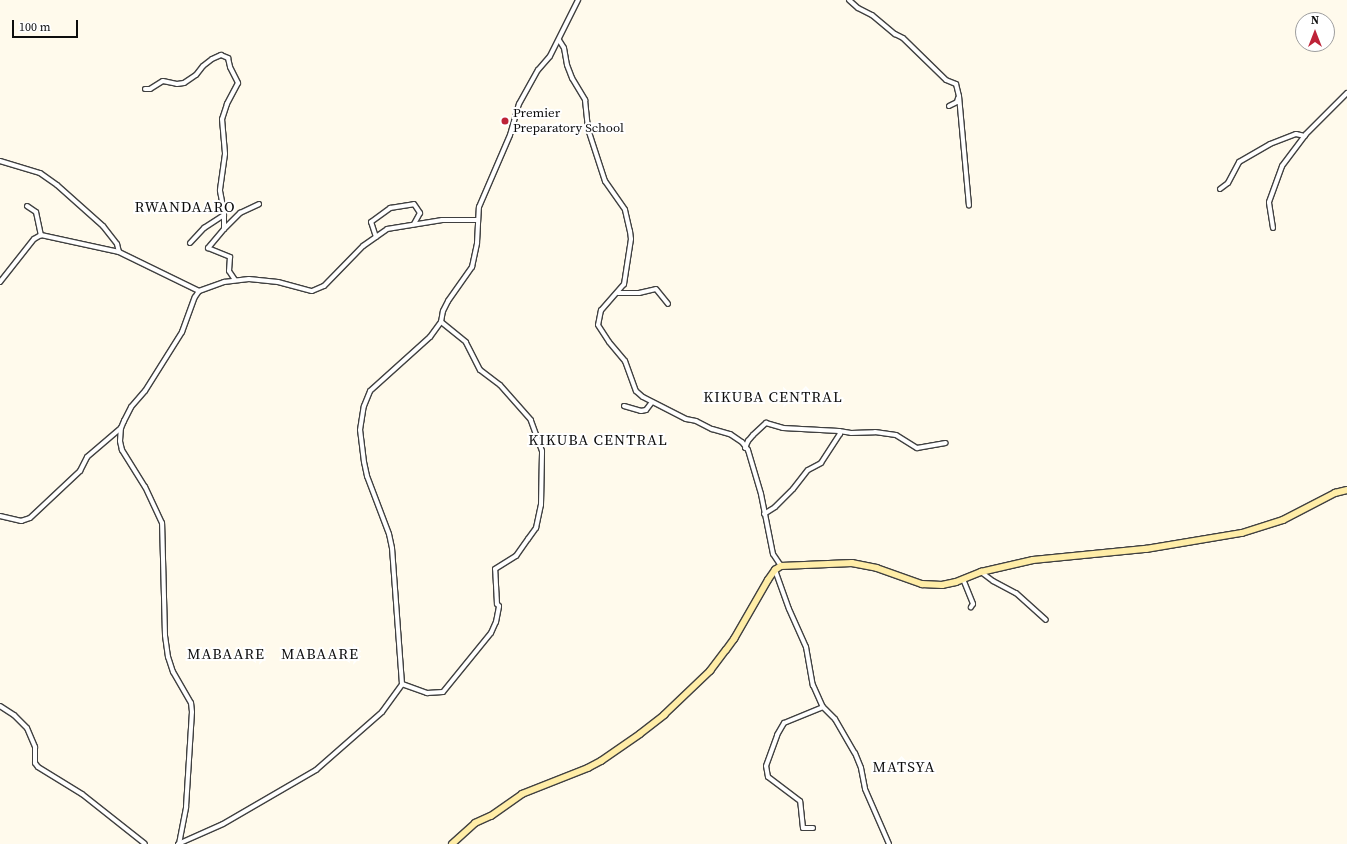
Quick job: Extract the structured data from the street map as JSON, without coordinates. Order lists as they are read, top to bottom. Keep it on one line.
{"districts":["RWANDAARO","KIKUBA CENTRAL","KIKUBA CENTRAL","MABAARE","MABAARE","MATSYA"],"places":["Premier Preparatory School"],"scale_bar":"100 m","north":"top"}
